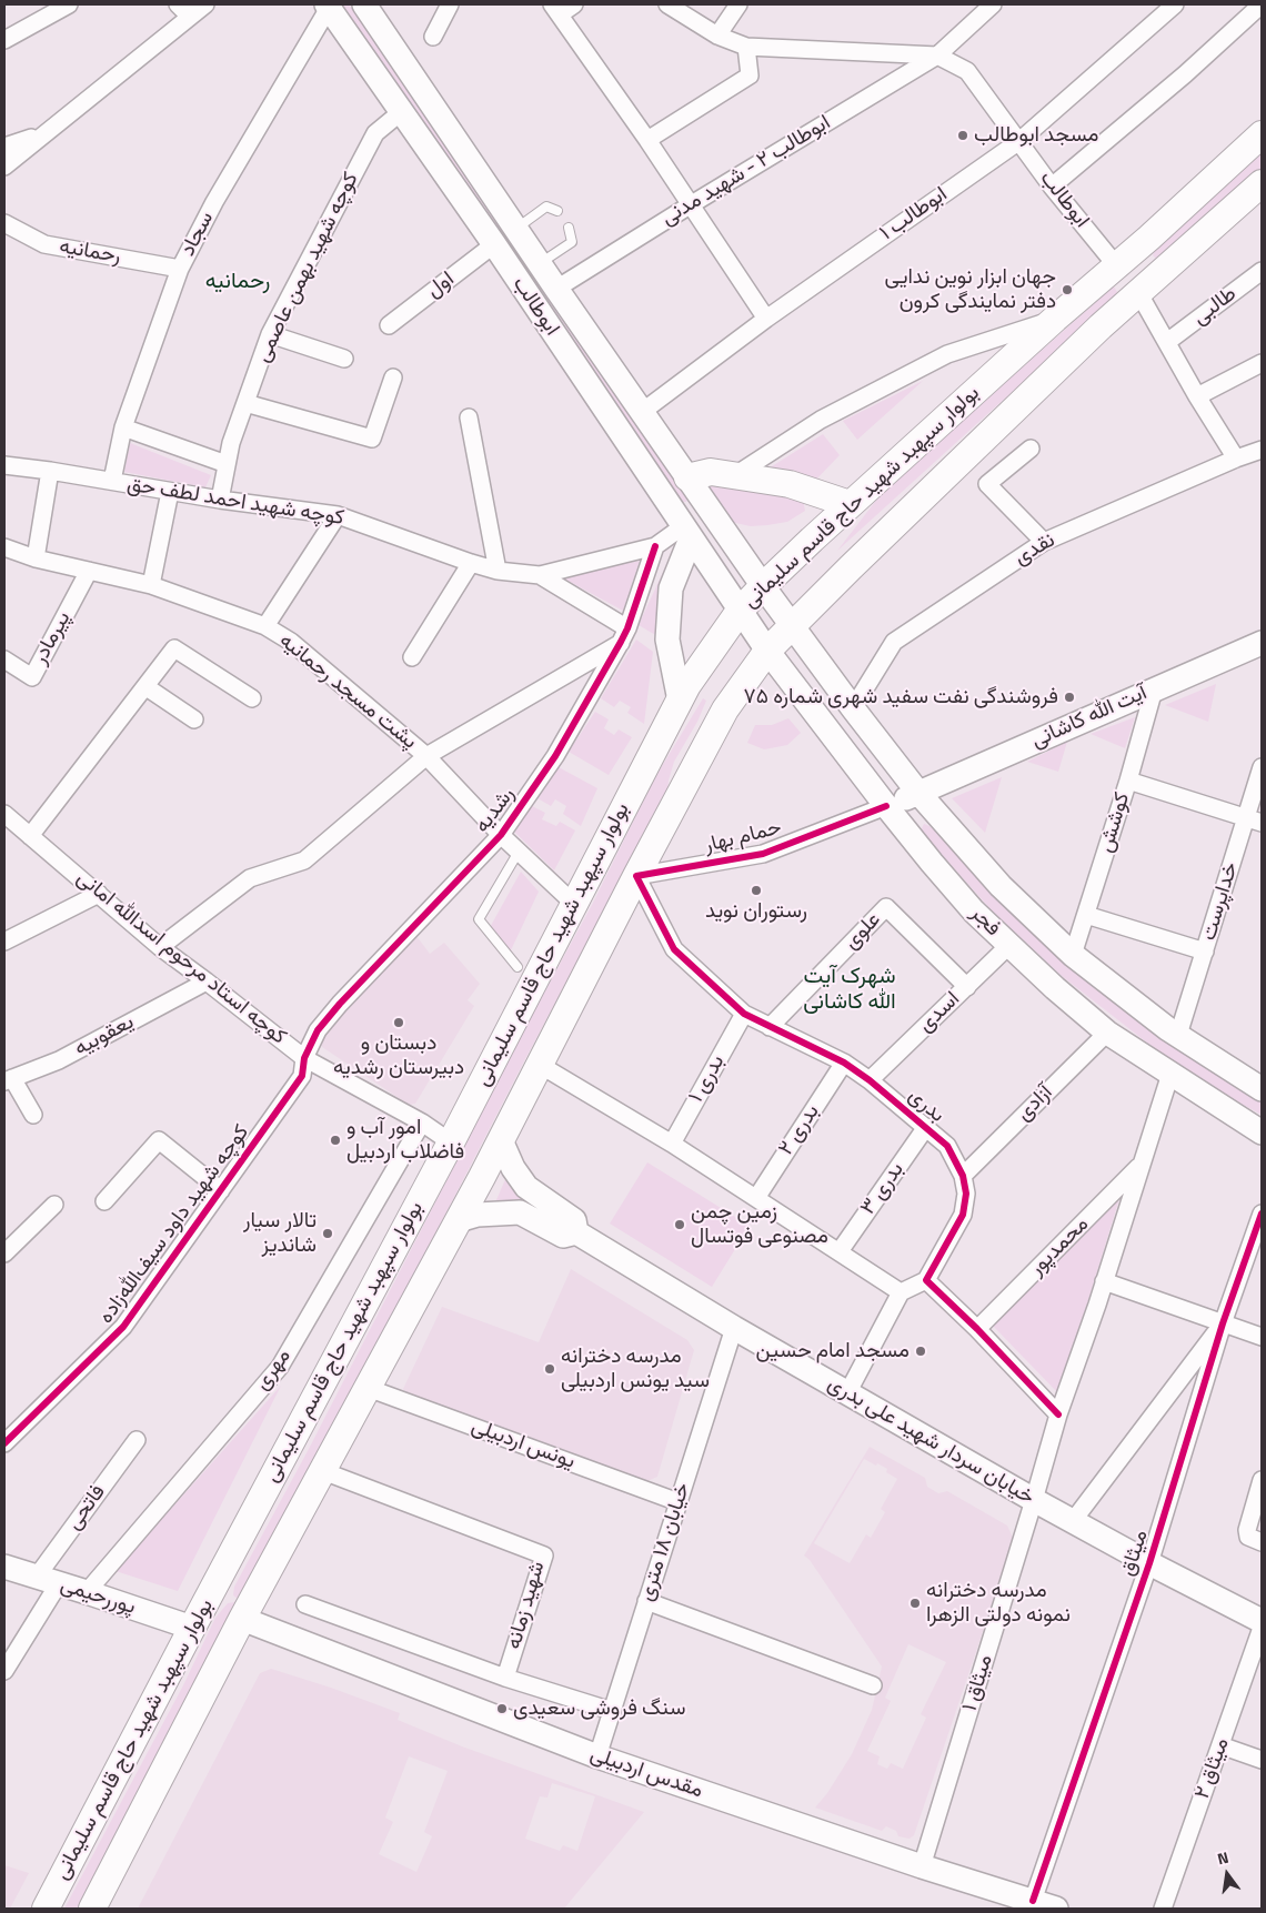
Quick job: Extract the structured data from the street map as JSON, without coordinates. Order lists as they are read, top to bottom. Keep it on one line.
{"streets":{"main road":["ابوطالب","بولوار سپهبد شهید حاج قاسم سلیمانی","آیت الله کاشانی","فجر","خیابان سردار شهید علی بدری","پوررحیمی","مقدس اردبیلی"],"street":["ابوطالب ۲ - شهید مدنی","ابوطالب ۱","سجاد","رحمانیه","کوچه شهید بهمن عاصمی","اول","طالبی","کوچه شهید احمد لطف حق","نقدی","پیرمادر","پشت مسجد رحمانیه","رشدیه","کوشش","حمام بهار","خداپرست","علوی","کوچه استاد مرحوم اسدالله امانی","اسدی","یعقوبیه","بدری ۱","آزادی","بدری","بدری ۲","بدری ۳","کوچه شهید داود سیف‌الله‌زاده","محمدپور","مهری","یونس اردبیلی","فاتحی","خیابان ۱۸ متری","میثاق","شهید زمانه","میثاق ۱","میثاق ۲"]},"crossings":[["ابوطالب ۲ - شهید مدنی","ابوطالب"],["ابوطالب","ابوطالب ۱"],["ابوطالب","سجاد"],["ابوطالب","کوچه شهید بهمن عاصمی"],["ابوطالب","اول"],["ابوطالب","بولوار سپهبد شهید حاج قاسم سلیمانی"],["ابوطالب","کوچه شهید احمد لطف حق"],["ابوطالب","فجر"],["سجاد","رحمانیه"],["سجاد","کوچه شهید احمد لطف حق"],["کوچه شهید بهمن عاصمی","کوچه شهید احمد لطف حق"],["بولوار سپهبد شهید حاج قاسم سلیمانی","پشت مسجد رحمانیه"],["بولوار سپهبد شهید حاج قاسم سلیمانی","حمام بهار"],["بولوار سپهبد شهید حاج قاسم سلیمانی","فجر"],["بولوار سپهبد شهید حاج قاسم سلیمانی","کوچه استاد مرحوم اسدالله امانی"],["بولوار سپهبد شهید حاج قاسم سلیمانی","بدری"],["بولوار سپهبد شهید حاج قاسم سلیمانی","خیابان سردار شهید علی بدری"],["بولوار سپهبد شهید حاج قاسم سلیمانی","یونس اردبیلی"],["بولوار سپهبد شهید حاج قاسم سلیمانی","پوررحیمی"],["بولوار سپهبد شهید حاج قاسم سلیمانی","شهید زمانه"],["بولوار سپهبد شهید حاج قاسم سلیمانی","مقدس اردبیلی"],["کوچه شهید احمد لطف حق","رشدیه"],["نقدی","فجر"],["پیرمادر","پشت مسجد رحمانیه"],["پشت مسجد رحمانیه","رشدیه"],["آیت الله کاشانی","کوشش"],["آیت الله کاشانی","حمام بهار"],["آیت الله کاشانی","فجر"],["رشدیه","کوچه استاد مرحوم اسدالله امانی"],["رشدیه","کوچه شهید داود سیف‌الله‌زاده"],["کوشش","فجر"],["حمام بهار","فجر"],["حمام بهار","بدری"],["خداپرست","فجر"],["فجر","اسدی"],["فجر","آزادی"],["علوی","اسدی"],["علوی","بدری"],["کوچه استاد مرحوم اسدالله امانی","یعقوبیه"],["کوچه استاد مرحوم اسدالله امانی","کوچه شهید داود سیف‌الله‌زاده"],["کوچه استاد مرحوم اسدالله امانی","مهری"],["اسدی","بدری"],["بدری ۱","بدری"],["آزادی","بدری"],["بدری","بدری ۲"],["بدری","بدری ۳"],["مهری","پوررحیمی"],["خیابان سردار شهید علی بدری","خیابان ۱۸ متری"],["خیابان سردار شهید علی بدری","میثاق"],["خیابان سردار شهید علی بدری","میثاق ۱"],["یونس اردبیلی","خیابان ۱۸ متری"],["فاتحی","پوررحیمی"],["خیابان ۱۸ متری","شهید زمانه"],["خیابان ۱۸ متری","مقدس اردبیلی"],["میثاق","مقدس اردبیلی"],["میثاق ۱","مقدس اردبیلی"]],"districts":["رحمانیه","شهرک آیت الله کاشانی"],"places":["مسجد ابوطالب","جهان ابزار نوین ندایی دفتر نمایندگی کرون","فروشندگی نفت سفید شهری شماره ۷۵","رستوران نوید","دبستان و دبیرستان رشدیه","امور آب و فاضلاب اردبیل","زمین چمن مصنوعی فوتسال","تالار سیار شاندیز","مسجد امام حسین","مدرسه دخترانه سید یونس اردبیلی","مدرسه دخترانه نمونه دولتی الزهرا","سنگ فروشی سعیدی"],"north":"top"}
